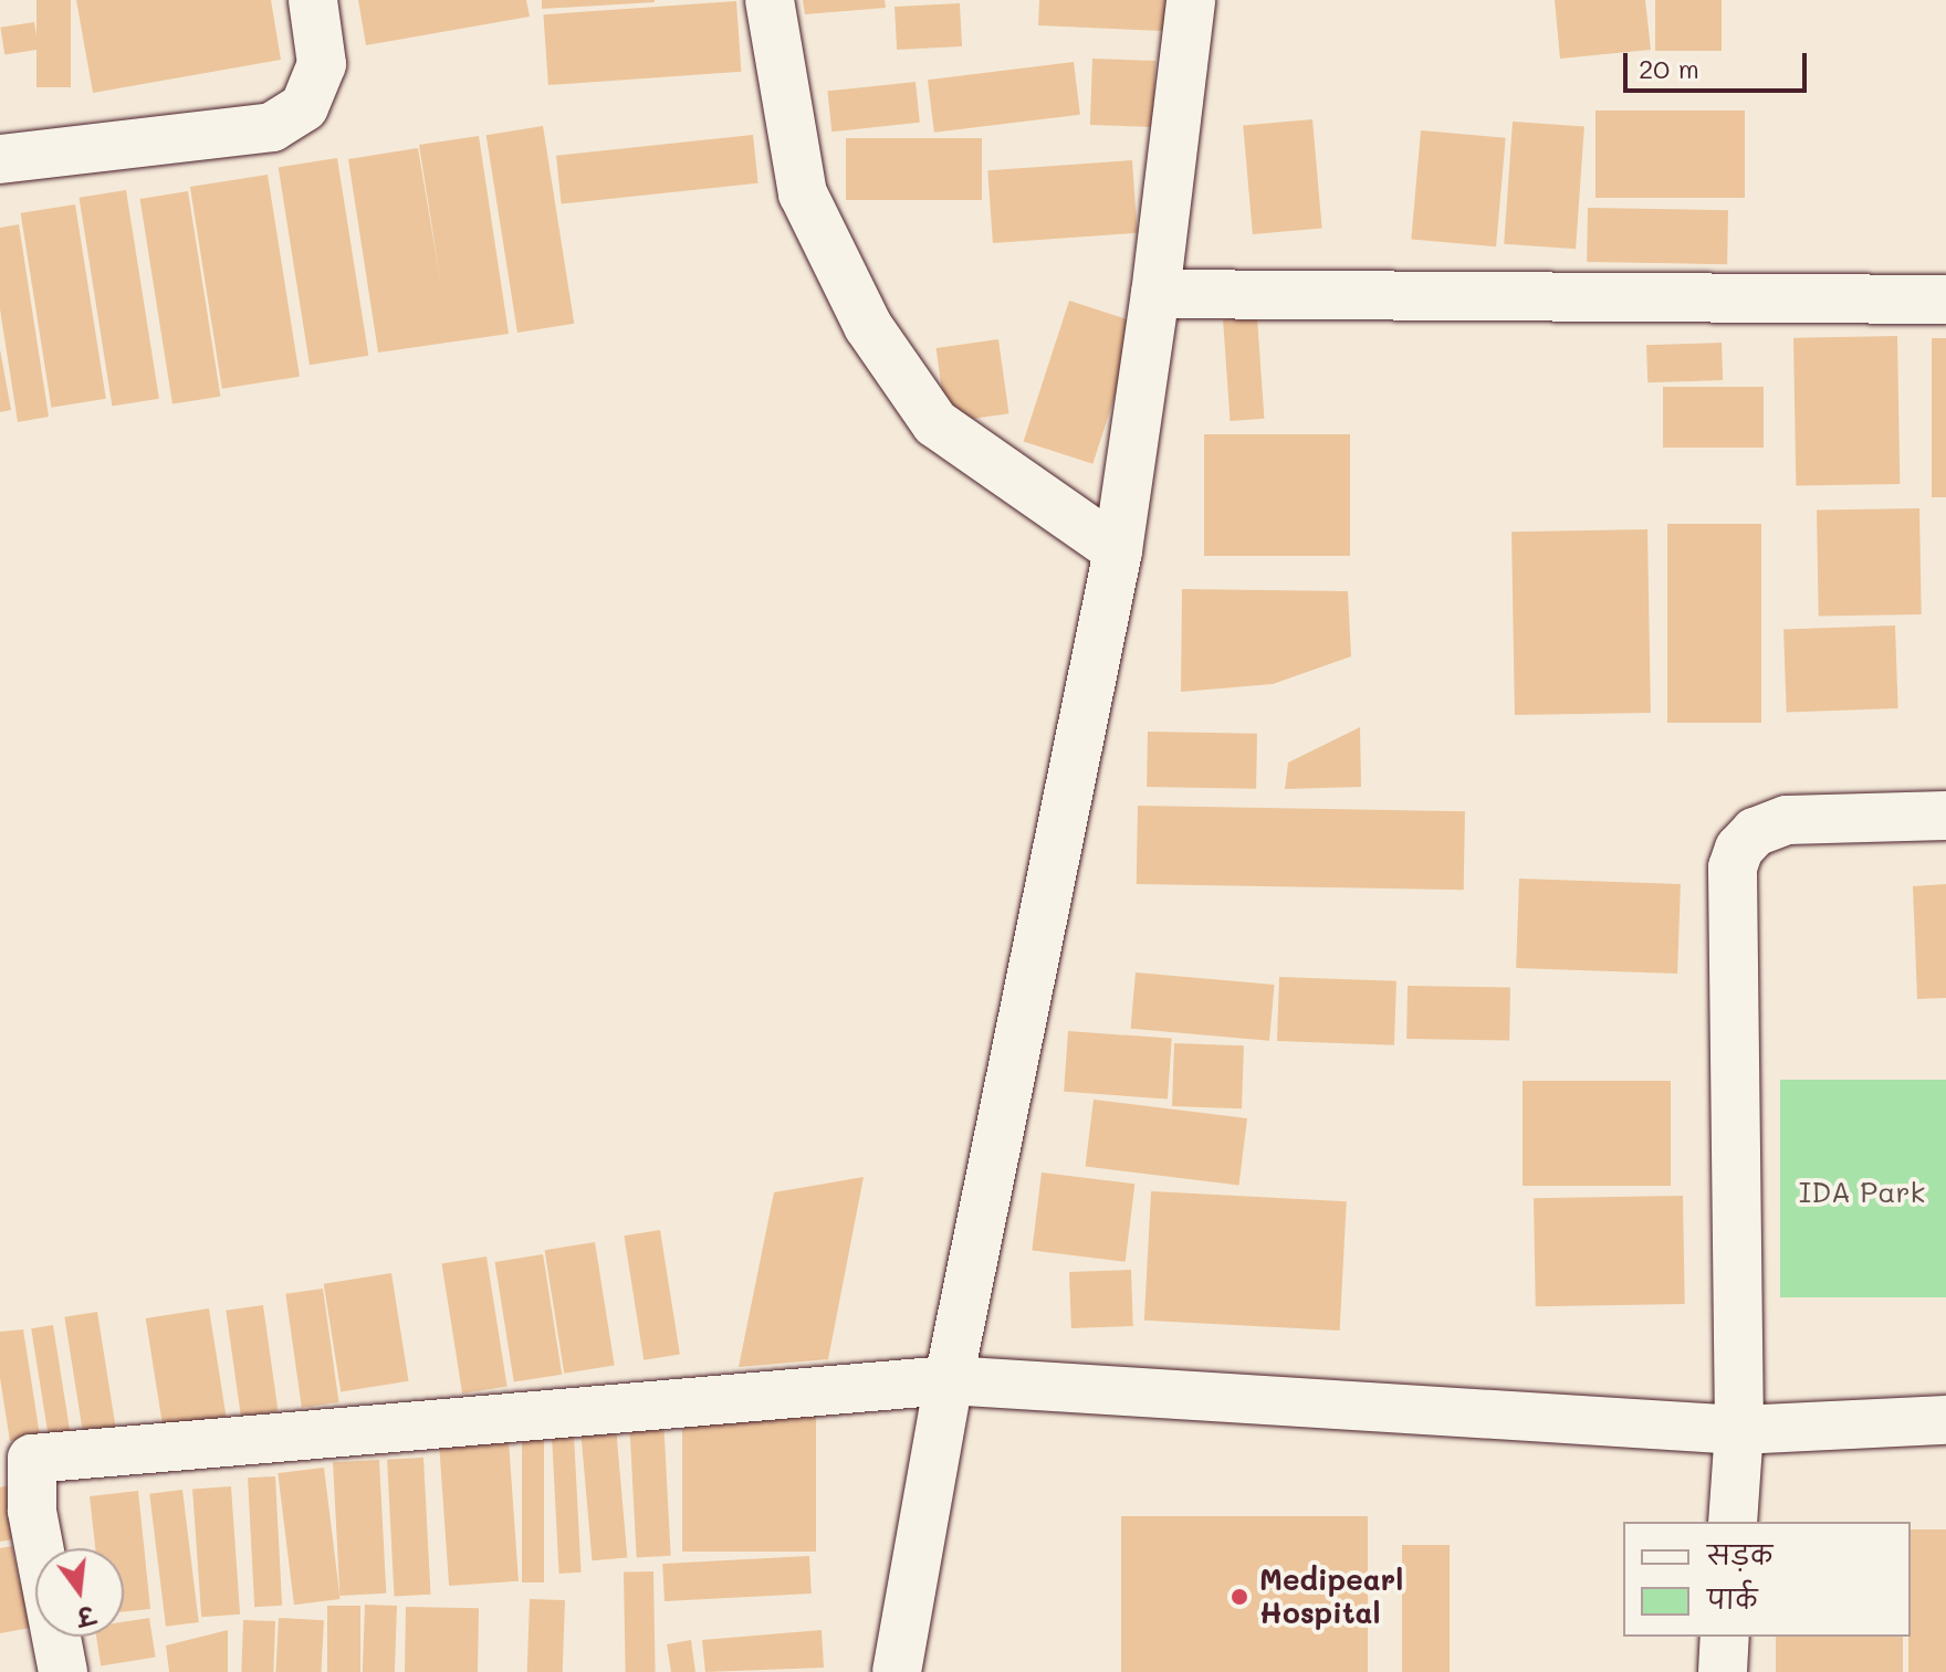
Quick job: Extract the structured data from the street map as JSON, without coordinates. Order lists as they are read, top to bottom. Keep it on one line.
{"parks":["IDA Park"],"places":["Medipearl Hospital"],"legend":["सड़क","पार्क"],"scale_bar":"20 m","north":"bottom"}
